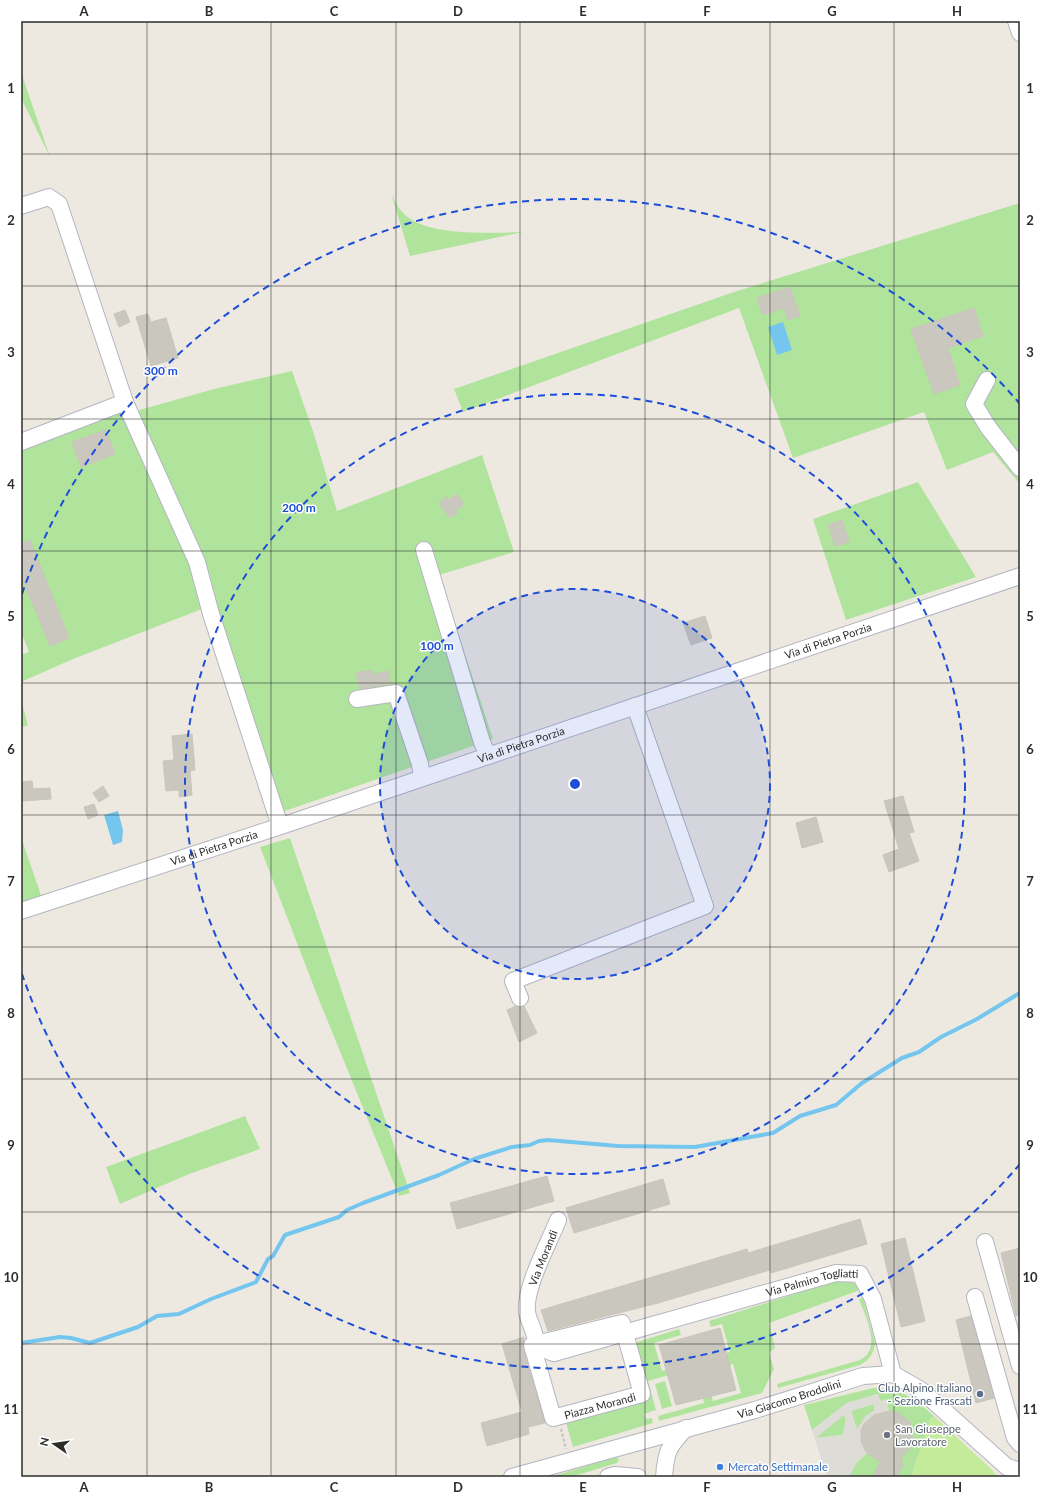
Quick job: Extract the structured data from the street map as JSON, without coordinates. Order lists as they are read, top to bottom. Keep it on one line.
{"streets":{"street":["Via di Pietra Porzia","Via Morandi","Via Palmiro Togliatti","Via Giacomo Brodolini","Piazza Morandi"]},"crossings":[["Via Morandi","Piazza Morandi"],["Via Palmiro Togliatti","Via Giacomo Brodolini"],["Via Palmiro Togliatti","Piazza Morandi"]],"places":["Club Alpino Italiano - Sezione Frascati","San Giuseppe Lavoratore","Mercato Settimanale"],"north":"left","grid":{"columns":["A","B","C","D","E","F","G","H"],"rows":["1","2","3","4","5","6","7","8","9","10","11"]},"rings":["300 m","200 m","100 m"]}
